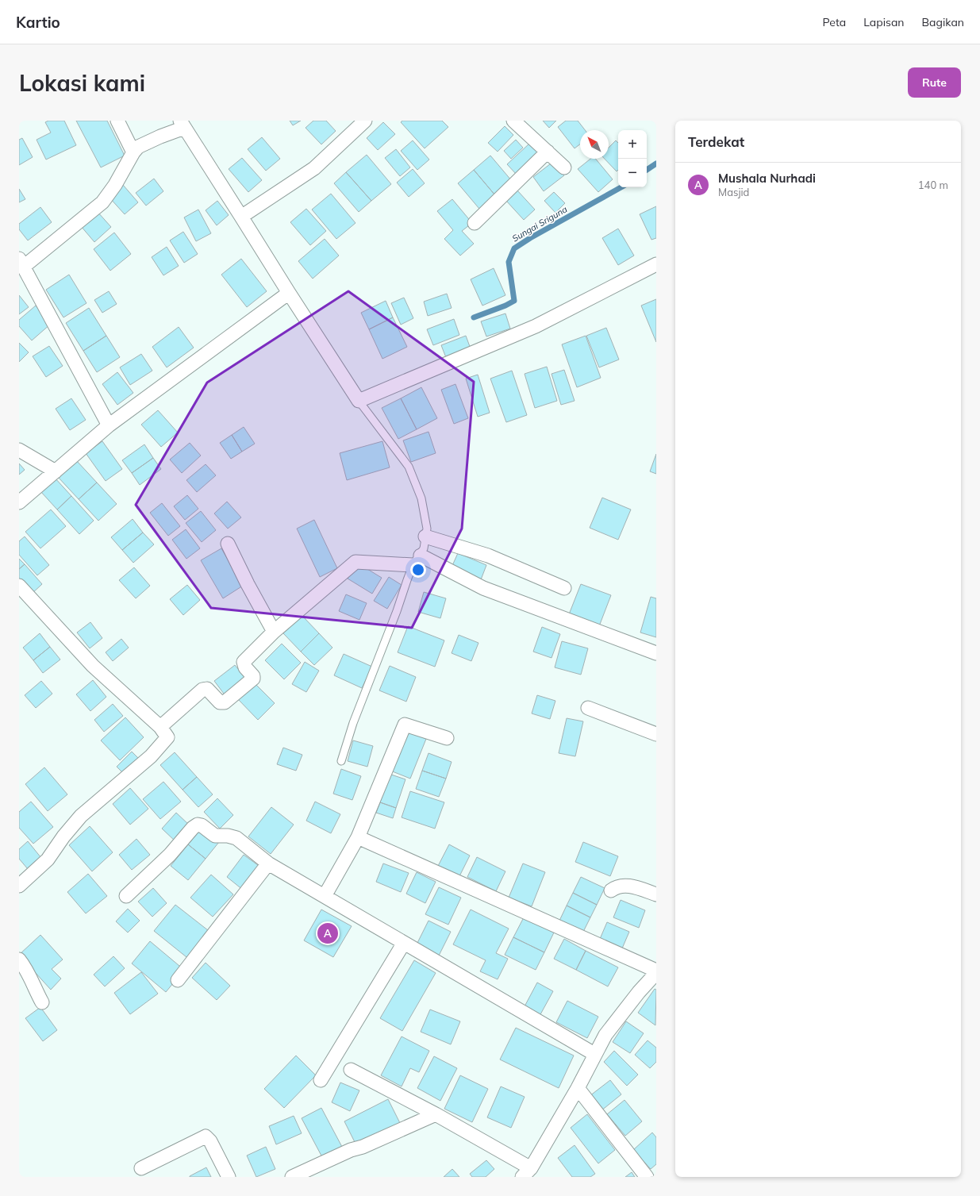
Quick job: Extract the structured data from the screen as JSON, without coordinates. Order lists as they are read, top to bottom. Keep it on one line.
{"water":["Sungai Sriguna"],"north":"top left","page":{"header":"Kartio","nav":["Peta","Lapisan","Bagikan"],"buttons":"Rute","title":"Lokasi kami","heading":"Terdekat","map_buttons":["+","−"],"list":[{"mark":"A","name":"Mushala Nurhadi","note":"Masjid","value":"140 m"}],"pins":"A"}}
